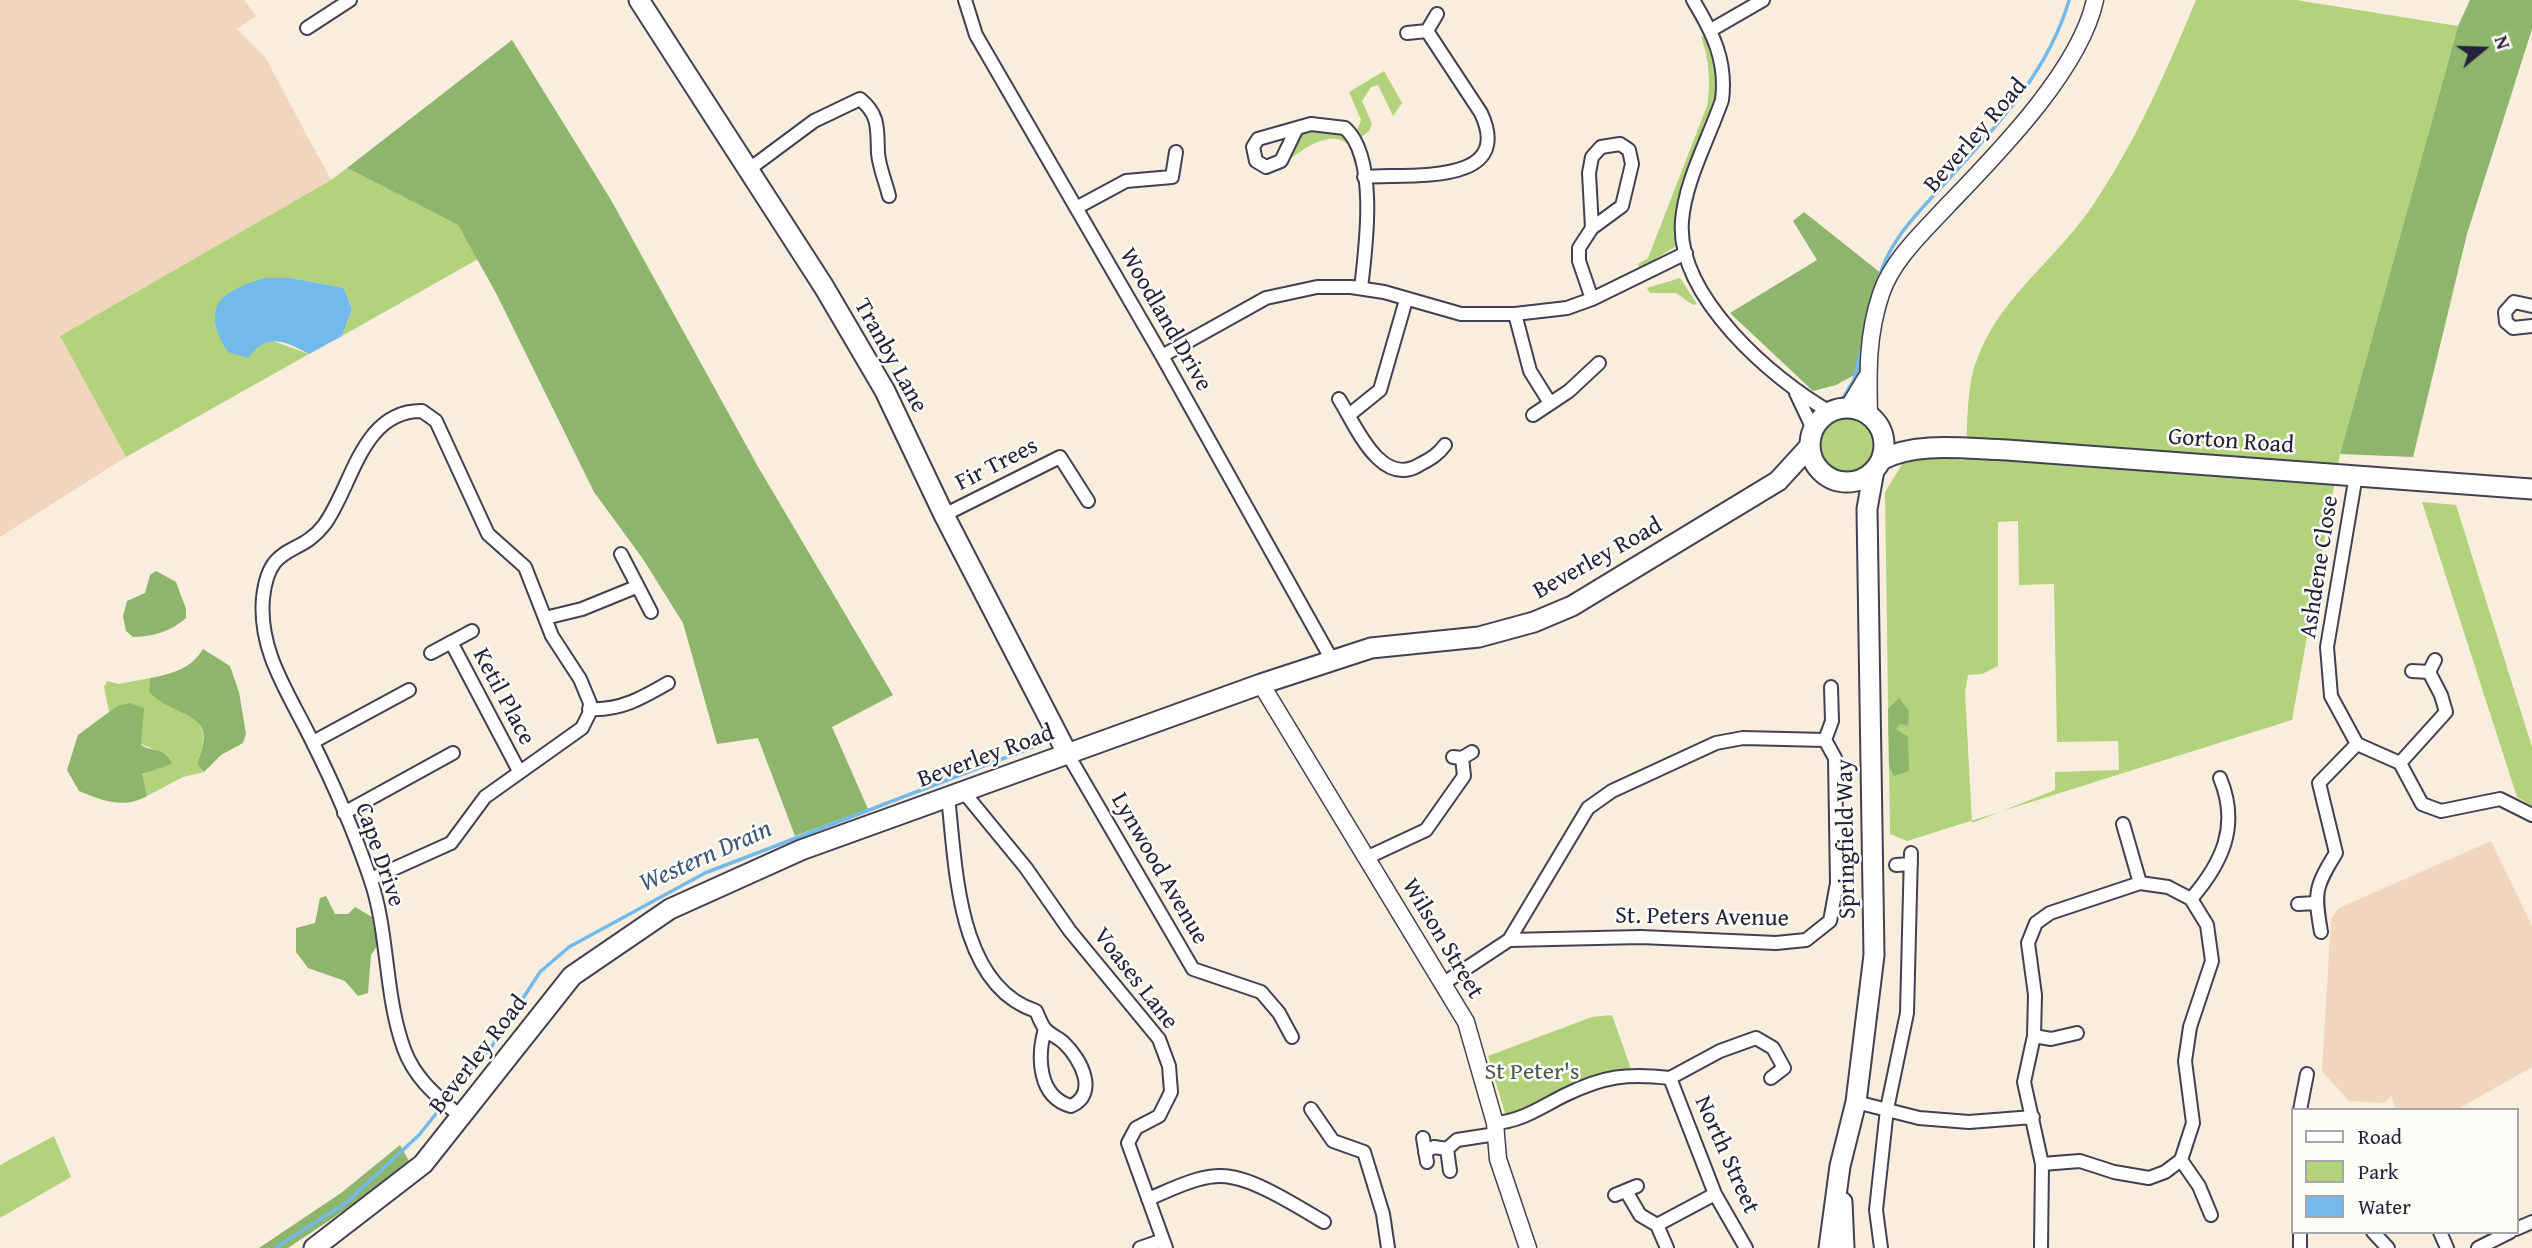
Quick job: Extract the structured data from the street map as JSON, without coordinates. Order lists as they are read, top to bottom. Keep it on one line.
{"streets":{"main road":["Beverley Road","Tranby Lane","Gorton Road","Springfield Way"],"street":["Woodland Drive","Fir Trees","Ashdene Close","Ketil Place","Cape Drive","Lynwood Avenue","St. Peters Avenue","Wilson Street","Voases Lane","North Street"]},"crossings":[["Beverley Road","Woodland Drive"],["Beverley Road","Tranby Lane"],["Beverley Road","Gorton Road"],["Beverley Road","Springfield Way"],["Beverley Road","Cape Drive"],["Beverley Road","Lynwood Avenue"],["Beverley Road","Wilson Street"],["Beverley Road","Voases Lane"],["Tranby Lane","Fir Trees"],["Tranby Lane","Lynwood Avenue"],["Gorton Road","Ashdene Close"],["Gorton Road","Springfield Way"]],"water":["Western Drain"],"parks":["St Peter's"],"legend":["Road","Park","Water"],"north":"right"}
